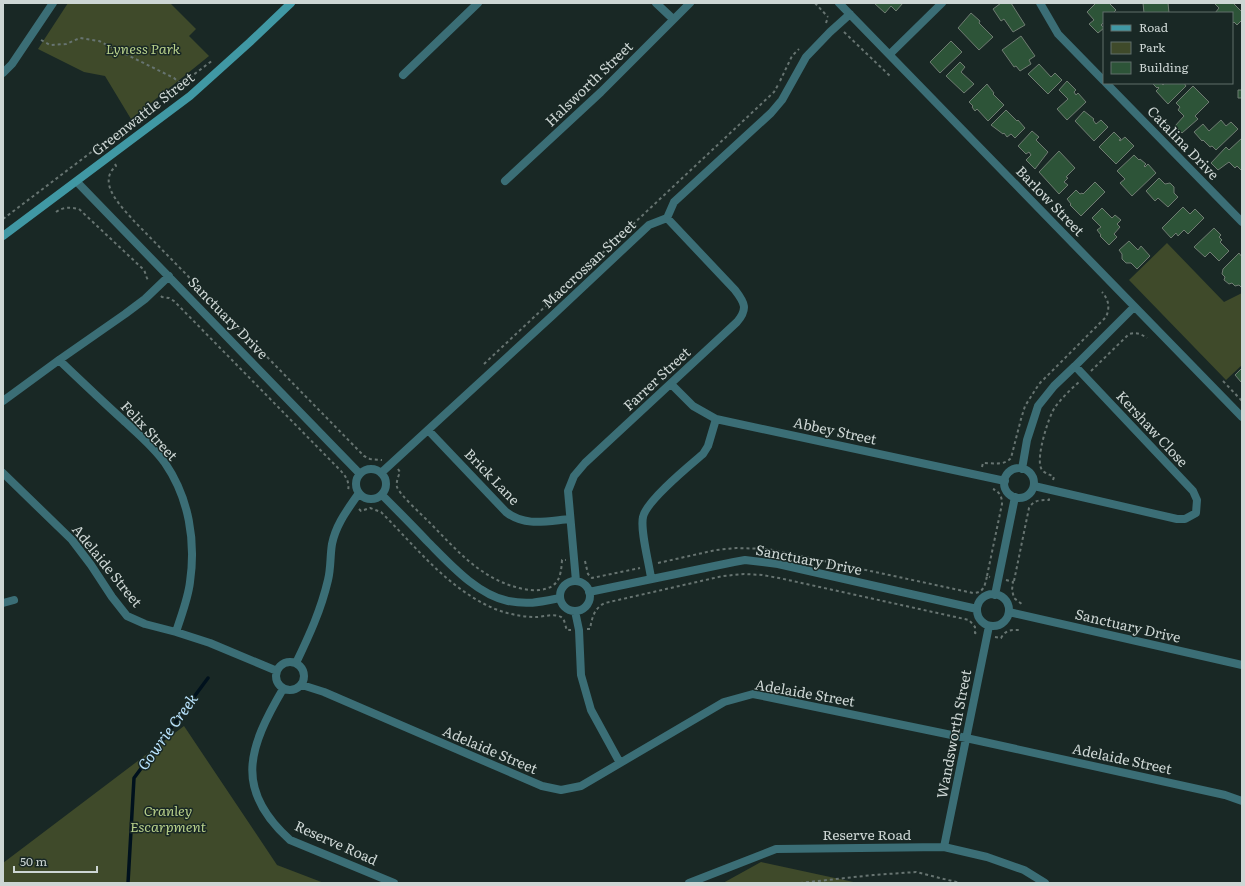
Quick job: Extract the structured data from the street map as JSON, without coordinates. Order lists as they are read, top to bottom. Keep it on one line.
{"streets":{"main road":["Greenwattle Street"],"street":["Halsworth Street","Catalina Drive","Barlow Street","Maccrossan Street","Sanctuary Drive","Farrer Street","Kershaw Close","Felix Street","Abbey Street","Brick Lane","Adelaide Street","Wandsworth Street","Reserve Road"]},"crossings":[["Greenwattle Street","Sanctuary Drive"],["Maccrossan Street","Sanctuary Drive"],["Maccrossan Street","Farrer Street"],["Maccrossan Street","Brick Lane"],["Sanctuary Drive","Farrer Street"],["Sanctuary Drive","Wandsworth Street"],["Farrer Street","Abbey Street"],["Farrer Street","Brick Lane"],["Felix Street","Adelaide Street"],["Adelaide Street","Wandsworth Street"],["Adelaide Street","Reserve Road"],["Wandsworth Street","Reserve Road"]],"water":["Gowrie Creek"],"parks":["Lyness Park","Cranley Escarpment"],"legend":["Road","Park","Building"],"scale_bar":"50 m"}
